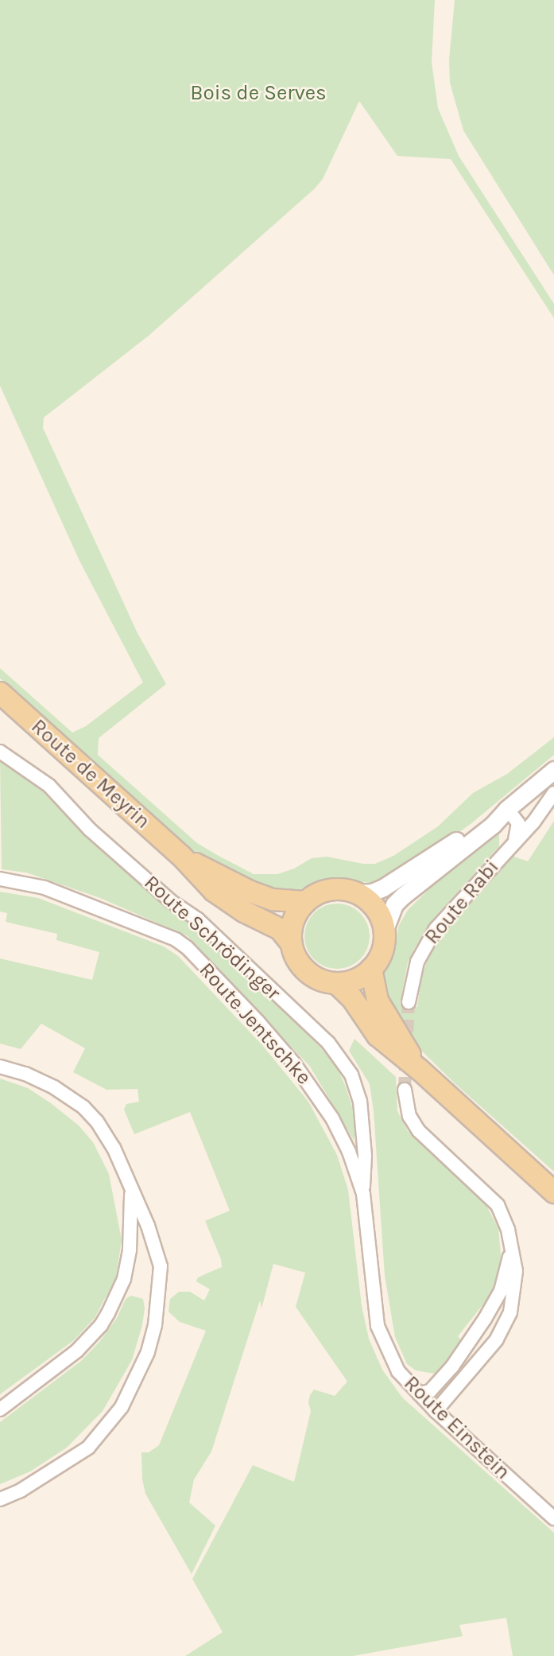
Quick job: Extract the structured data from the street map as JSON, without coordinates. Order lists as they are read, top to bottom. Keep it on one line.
{"streets":{"main road":["Route de Meyrin"],"street":["Route Rabi","Route Schrödinger","Route Jentschke","Route Einstein"]},"crossings":[["Route Schrödinger","Route Jentschke"],["Route Jentschke","Route Einstein"]],"parks":["Bois de Serves"]}
